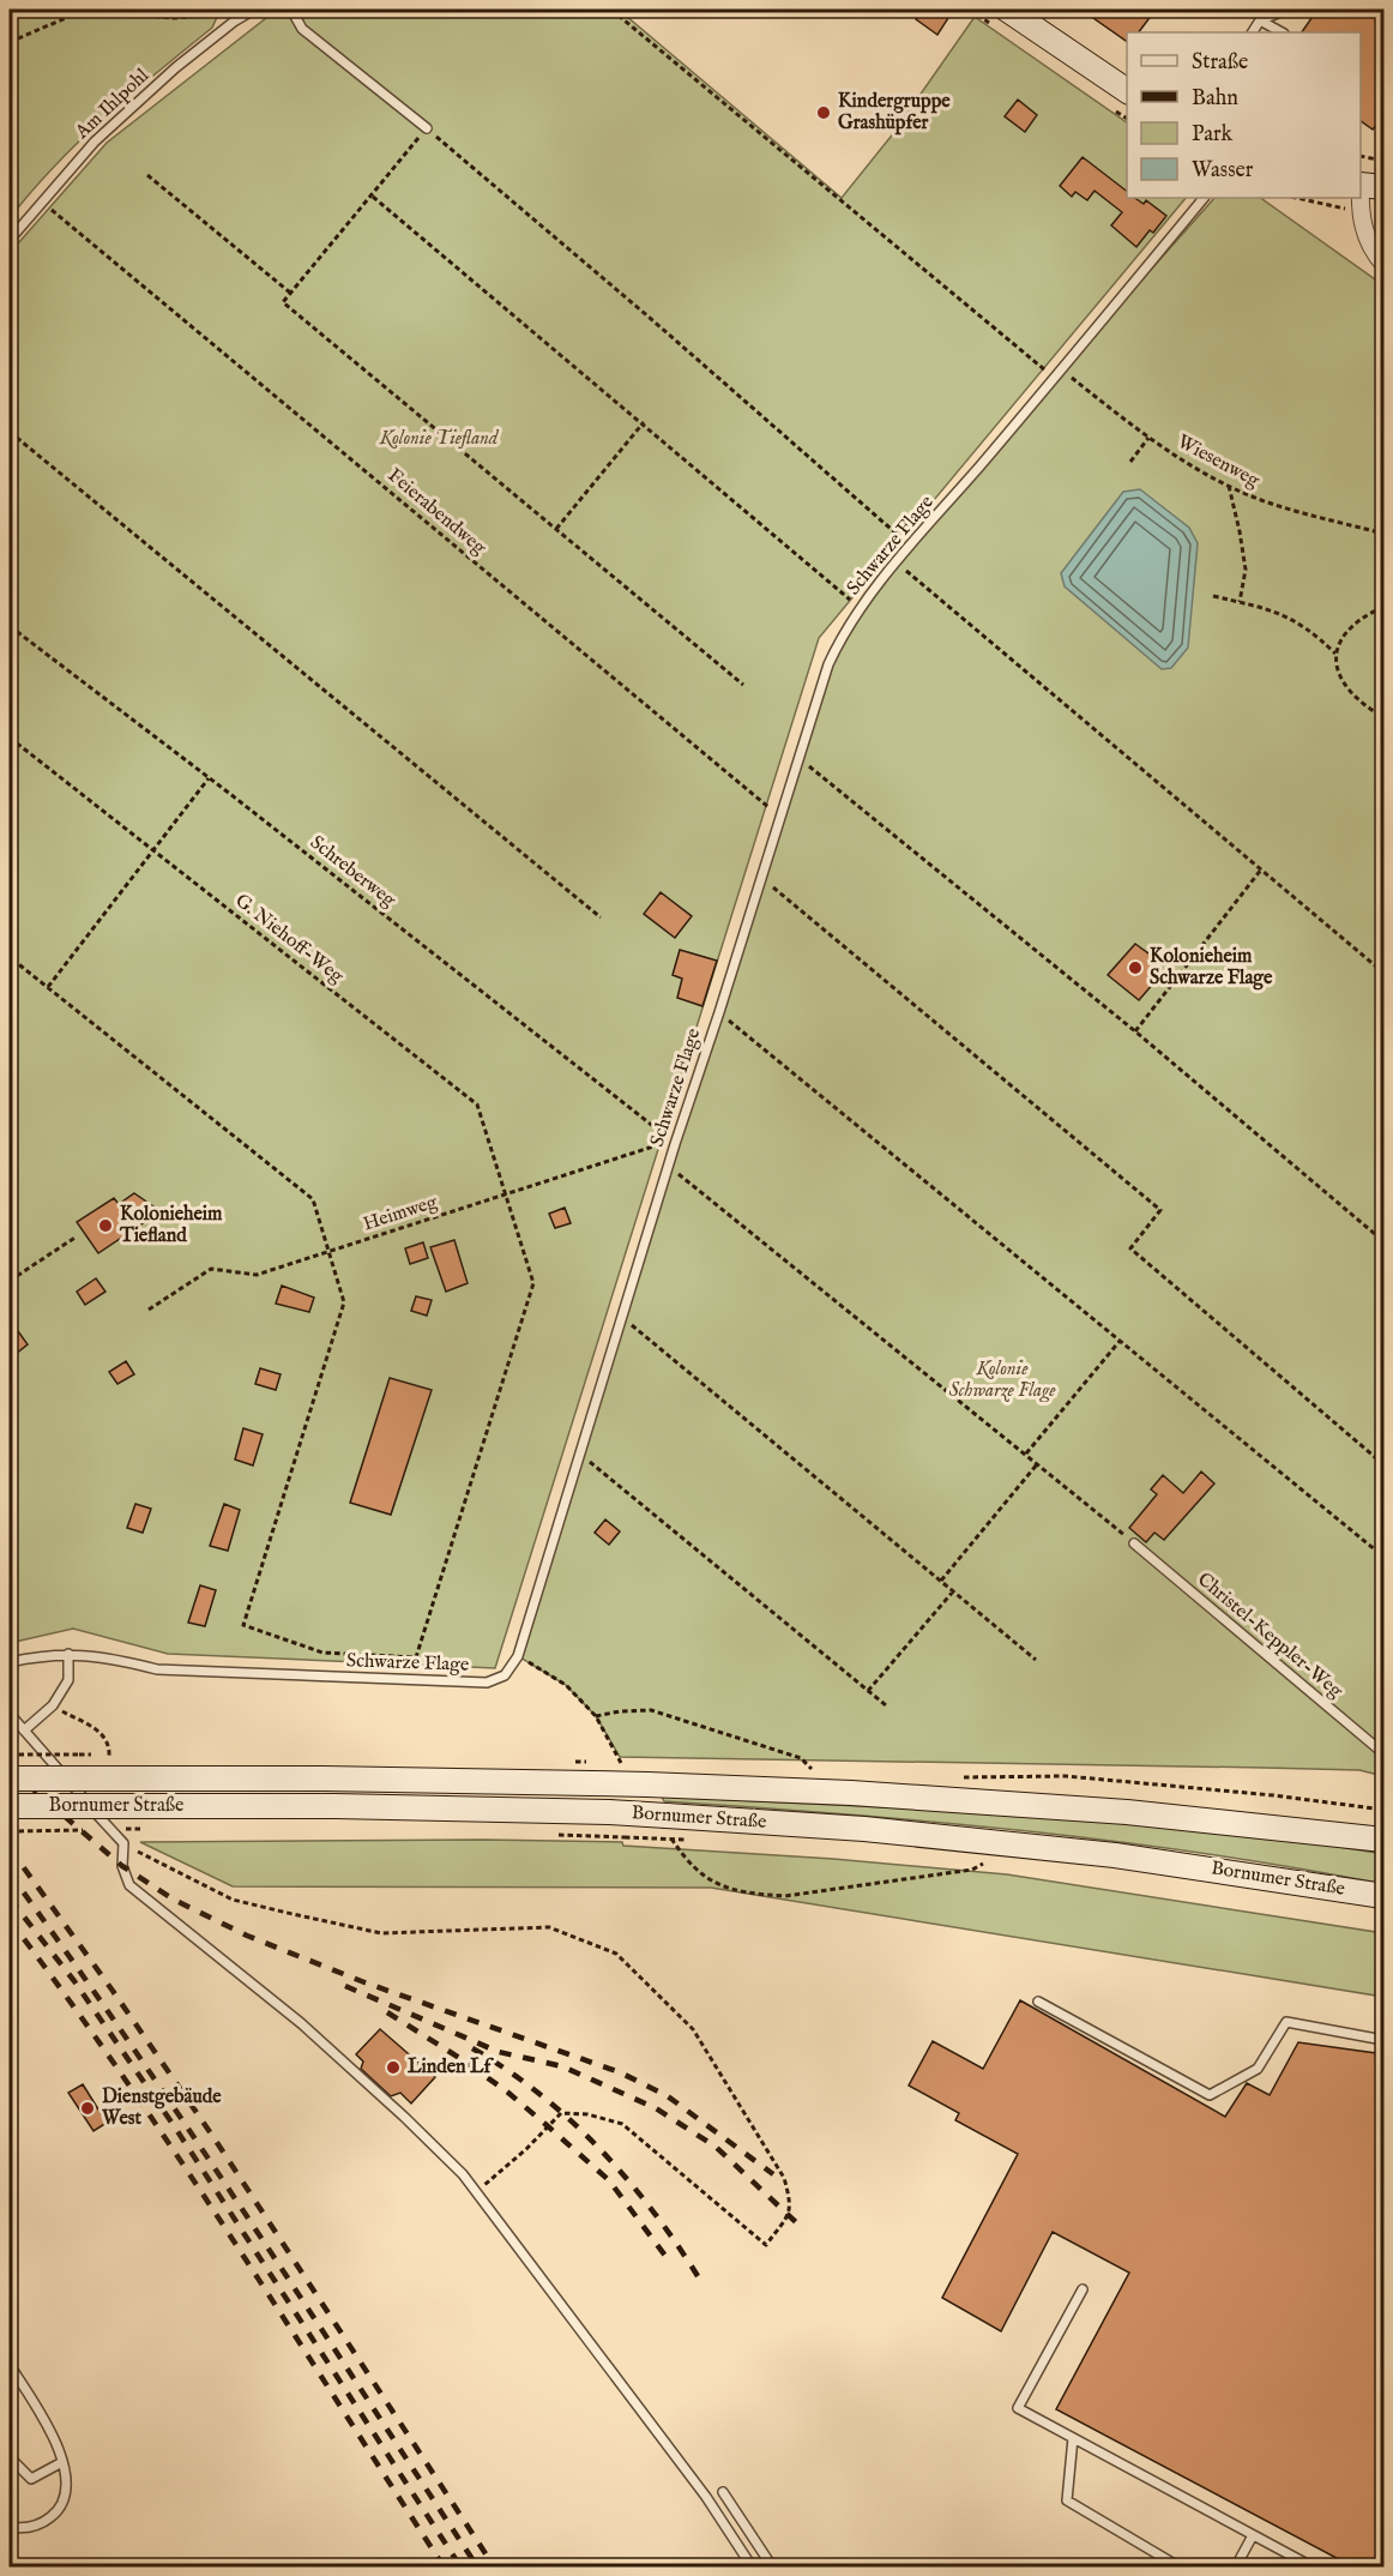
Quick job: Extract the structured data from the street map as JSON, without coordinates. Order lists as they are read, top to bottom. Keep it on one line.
{"streets":{"main road":["Bornumer Straße"],"lane":["Am Ihlpohl","Schwarze Flage","Christel-Keppler-Weg"],"path":["Wiesenweg","Feierabendweg","Schreberweg","G. Niehoff-Weg","Heimweg"]},"crossings":[["Am Ihlpohl","Feierabendweg"],["Wiesenweg","Schwarze Flage"],["Feierabendweg","Schwarze Flage"],["Schwarze Flage","Schreberweg"],["Schreberweg","Heimweg"],["G. Niehoff-Weg","Heimweg"]],"parks":["Kolonie Tiefland","Kolonie Schwarze Flage"],"places":["Kindergruppe Grashüpfer","Kolonieheim Schwarze Flage","Kolonieheim Tiefland","Linden Lf","Dienstgebäude West"],"legend":["Straße","Bahn","Park","Wasser"]}
